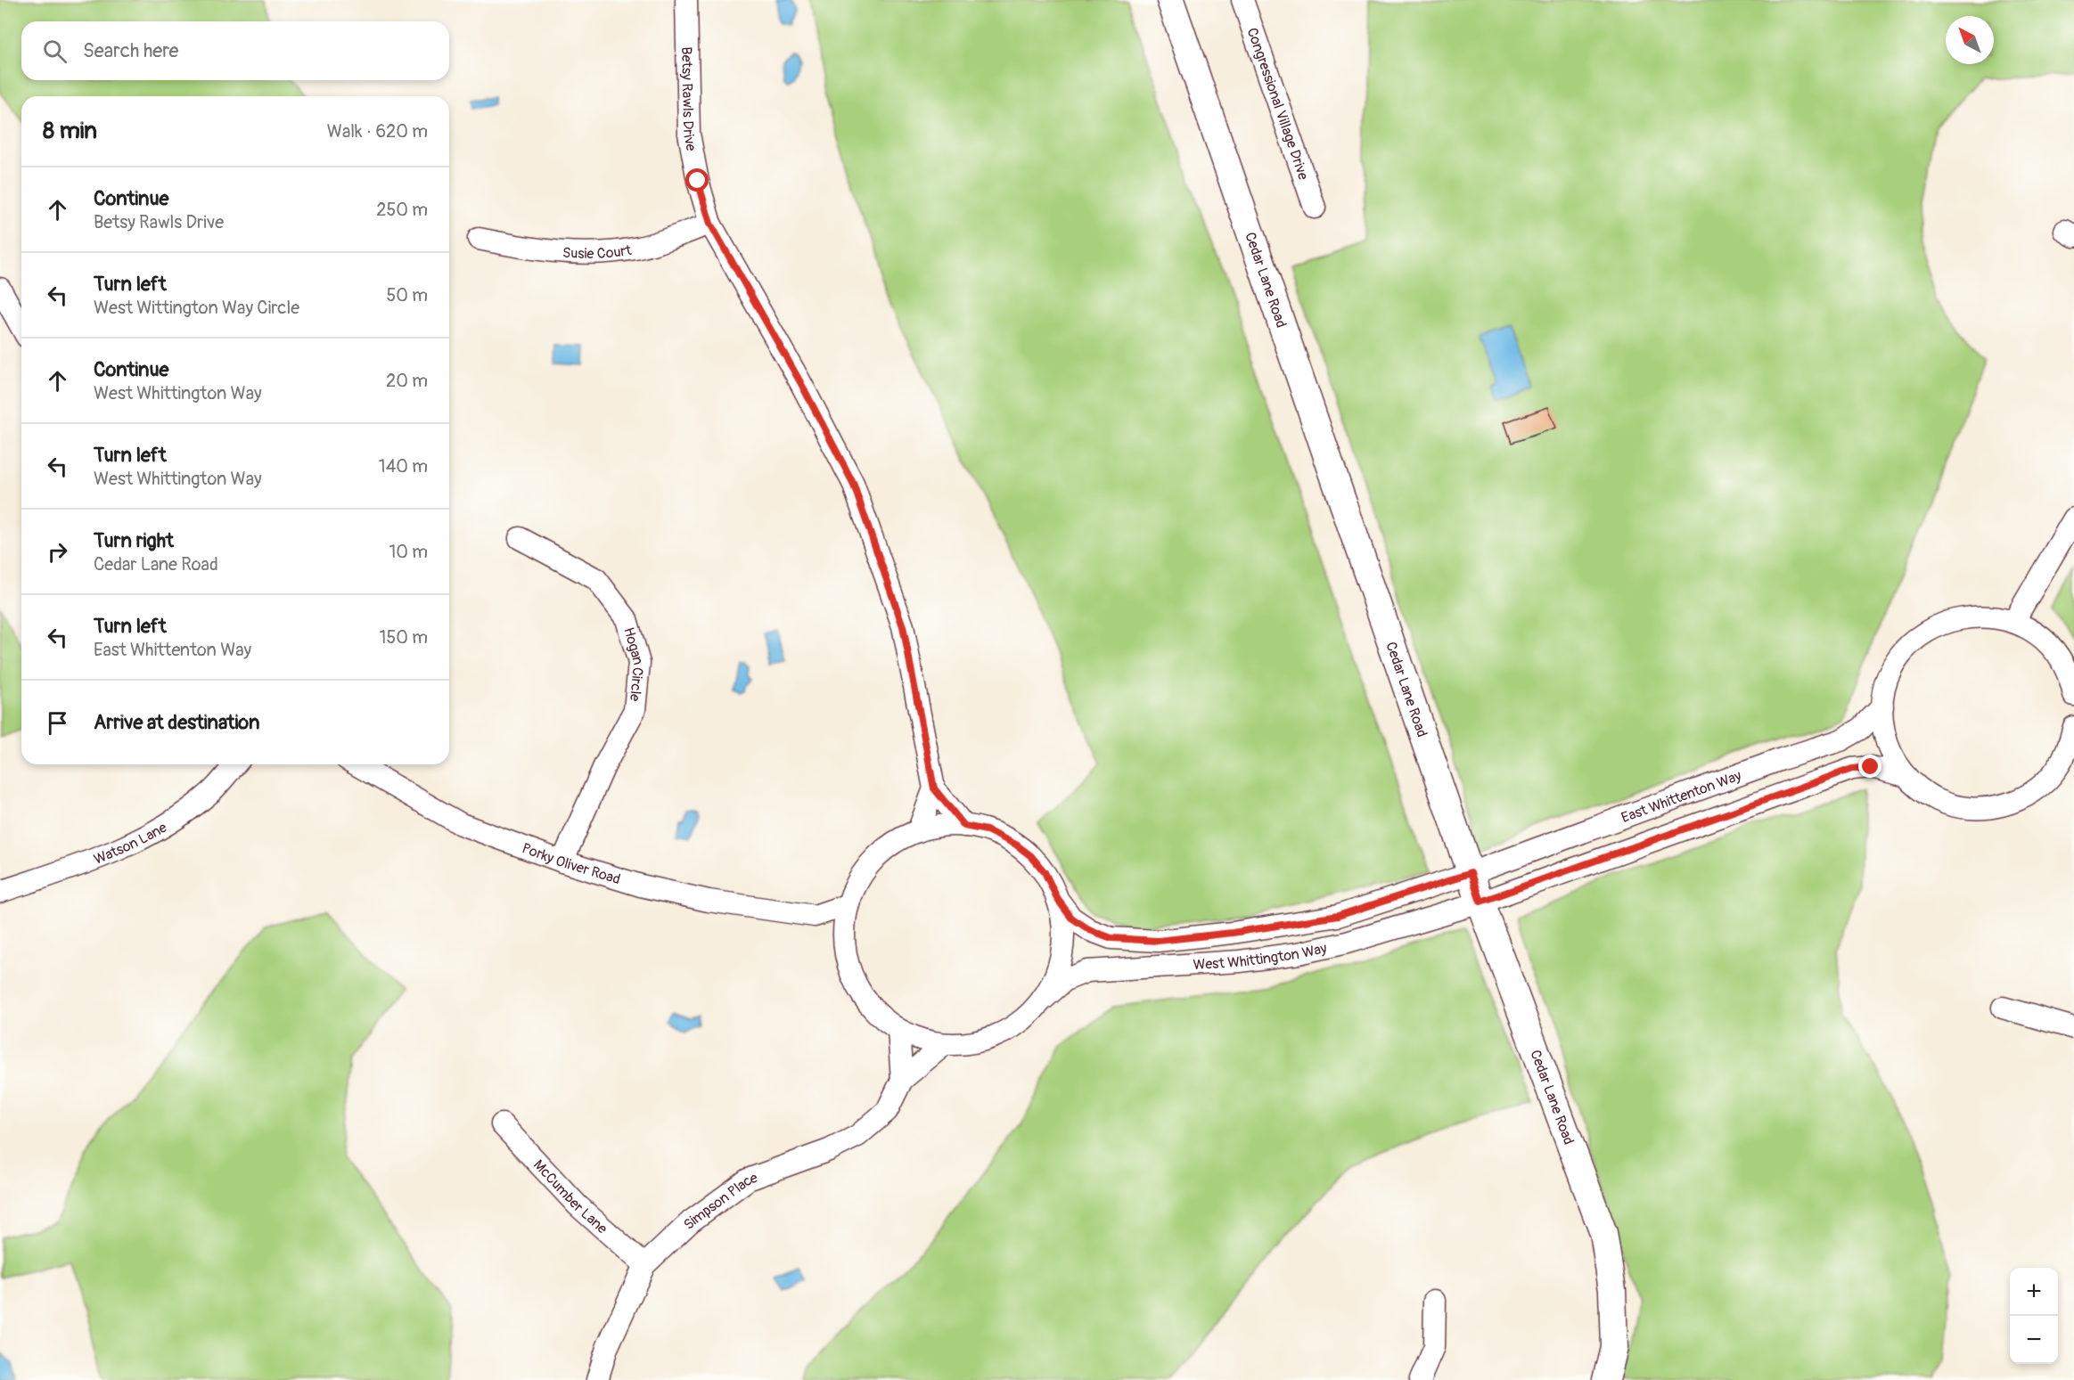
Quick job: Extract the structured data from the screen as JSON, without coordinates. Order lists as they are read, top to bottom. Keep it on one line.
{"streets":{"street":["Betsy Rawls Drive","Congressional Village Drive","Susie Court","Cedar Lane Road","Hogan Circle","East Whittenton Way","Watson Lane","Porky Oliver Road","West Whittington Way","McCumber Lane","Simpson Place"]},"crossings":[["Betsy Rawls Drive","Susie Court"],["Betsy Rawls Drive","West Whittington Way"],["Cedar Lane Road","East Whittenton Way"],["Cedar Lane Road","West Whittington Way"],["Hogan Circle","Porky Oliver Road"],["East Whittenton Way","West Whittington Way"],["Porky Oliver Road","West Whittington Way"],["West Whittington Way","Simpson Place"],["McCumber Lane","Simpson Place"]],"north":"top left","page":{"search":"Search here","heading":["8 min","Walk · 620 m"],"list":[["Continue","Betsy Rawls Drive","250 m"],["Turn left","West Wittington Way Circle","50 m"],["Continue","West Whittington Way","20 m"],["Turn left","West Whittington Way","140 m"],["Turn right","Cedar Lane Road","10 m"],["Turn left","East Whittenton Way","150 m"],"Arrive at destination"],"map_buttons":["+","−"]}}
